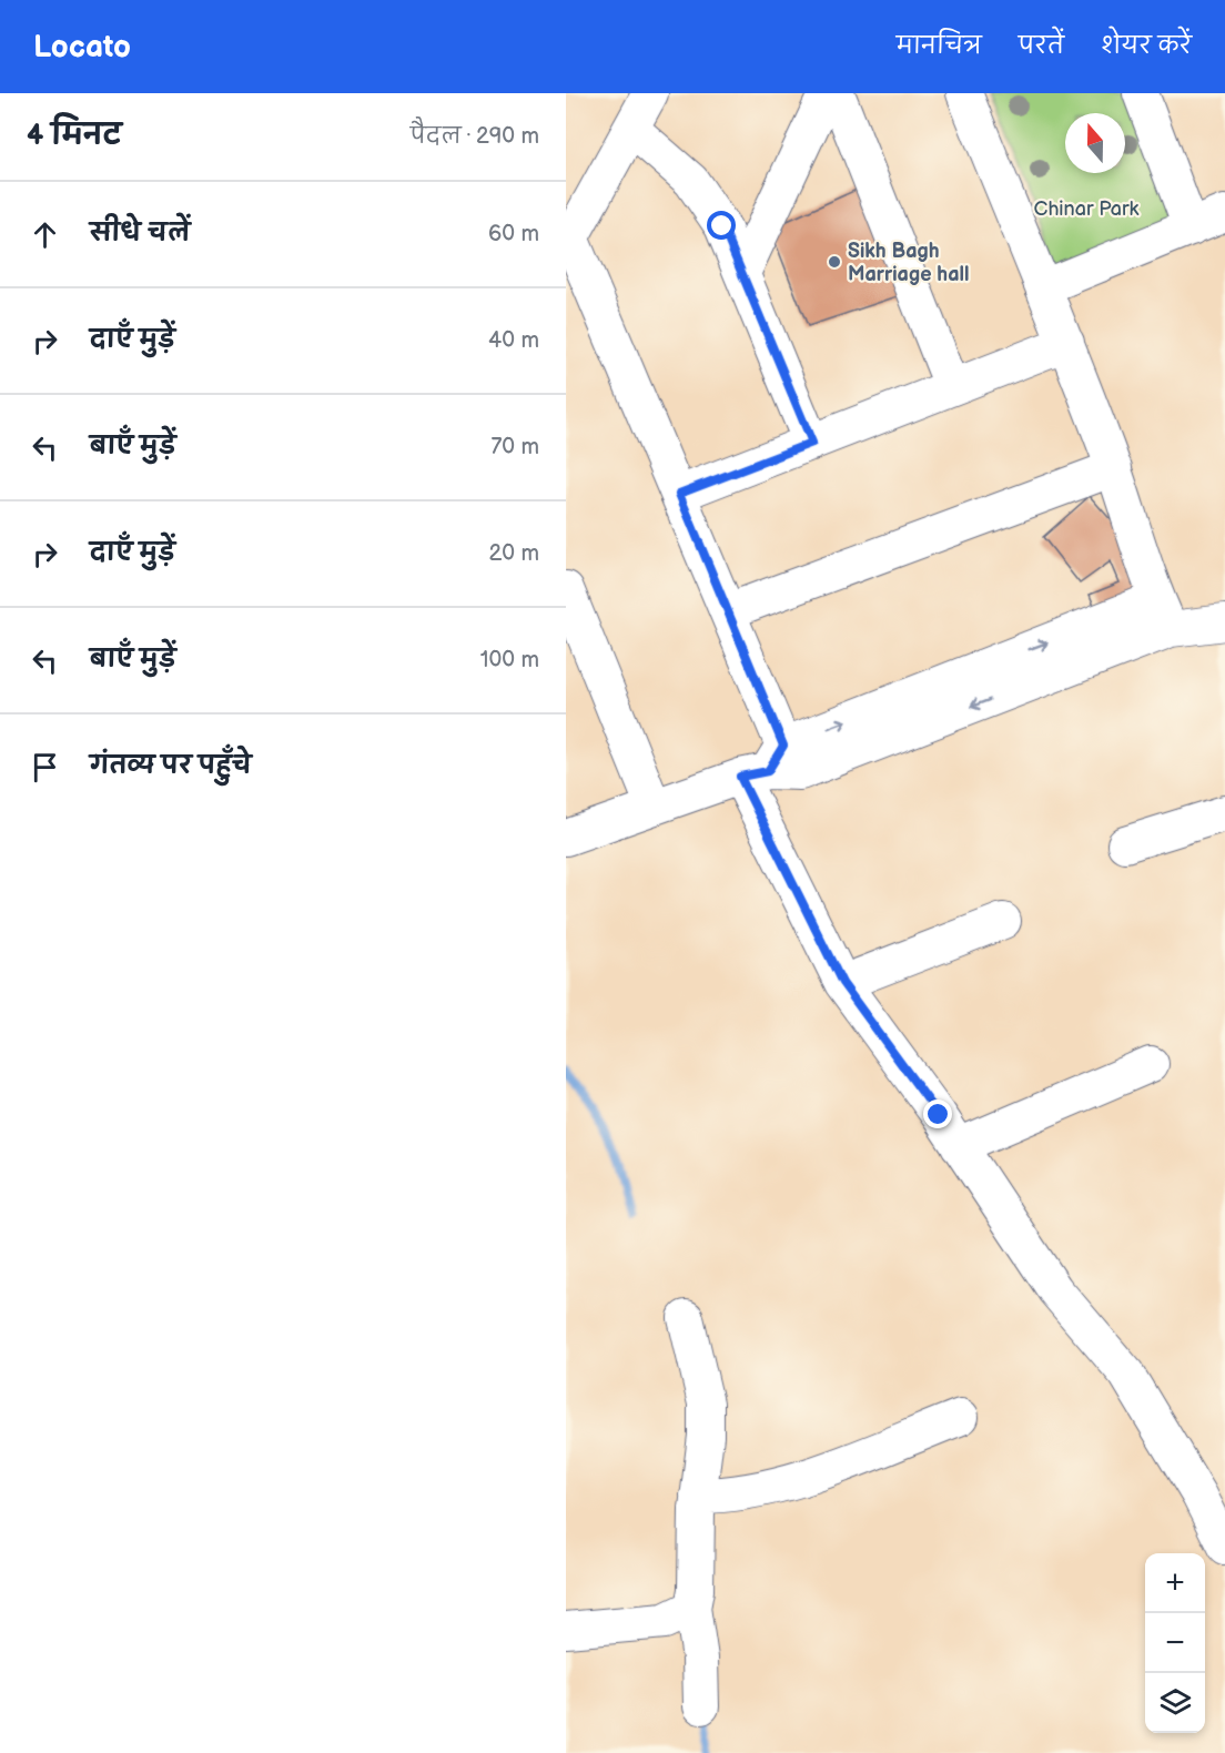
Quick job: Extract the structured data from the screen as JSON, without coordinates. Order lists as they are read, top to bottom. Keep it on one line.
{"parks":["Chinar Park"],"places":["Sikh Bagh Marriage hall"],"north":"top","page":{"header":"Locato","nav":["मानचित्र","परतें","शेयर करें"],"heading":["4 मिनट","पैदल · 290 m"],"list":[["सीधे चलें","60 m"],["दाएँ मुड़ें","40 m"],["बाएँ मुड़ें","70 m"],["दाएँ मुड़ें","20 m"],["बाएँ मुड़ें","100 m"],"गंतव्य पर पहुँचे"],"map_buttons":["+","−"]}}
